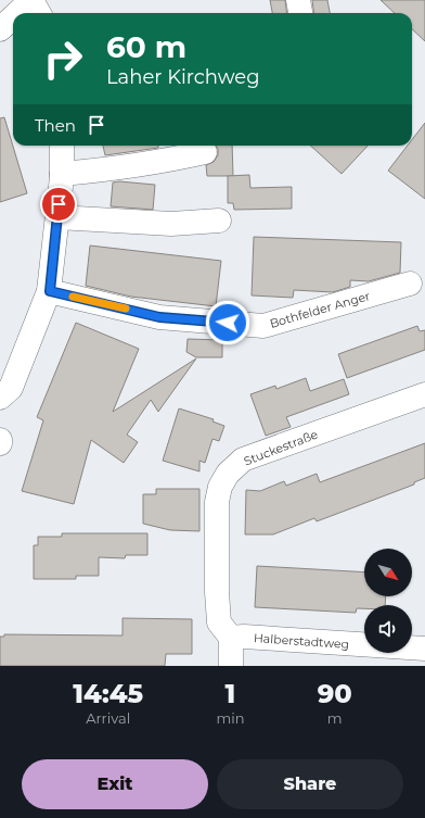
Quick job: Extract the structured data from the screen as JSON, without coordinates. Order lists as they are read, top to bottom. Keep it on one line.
{"streets":{"street":["Bothfelder Anger","Stuckestraße","Halberstadtweg"]},"crossings":[["Stuckestraße","Halberstadtweg"]],"north":"bottom right","page":{"turn":["60 m","Laher Kirchweg"],"then":"Then","eta":["14:45","Arrival","1","min","90","m"],"buttons":["Exit","Share"]}}
